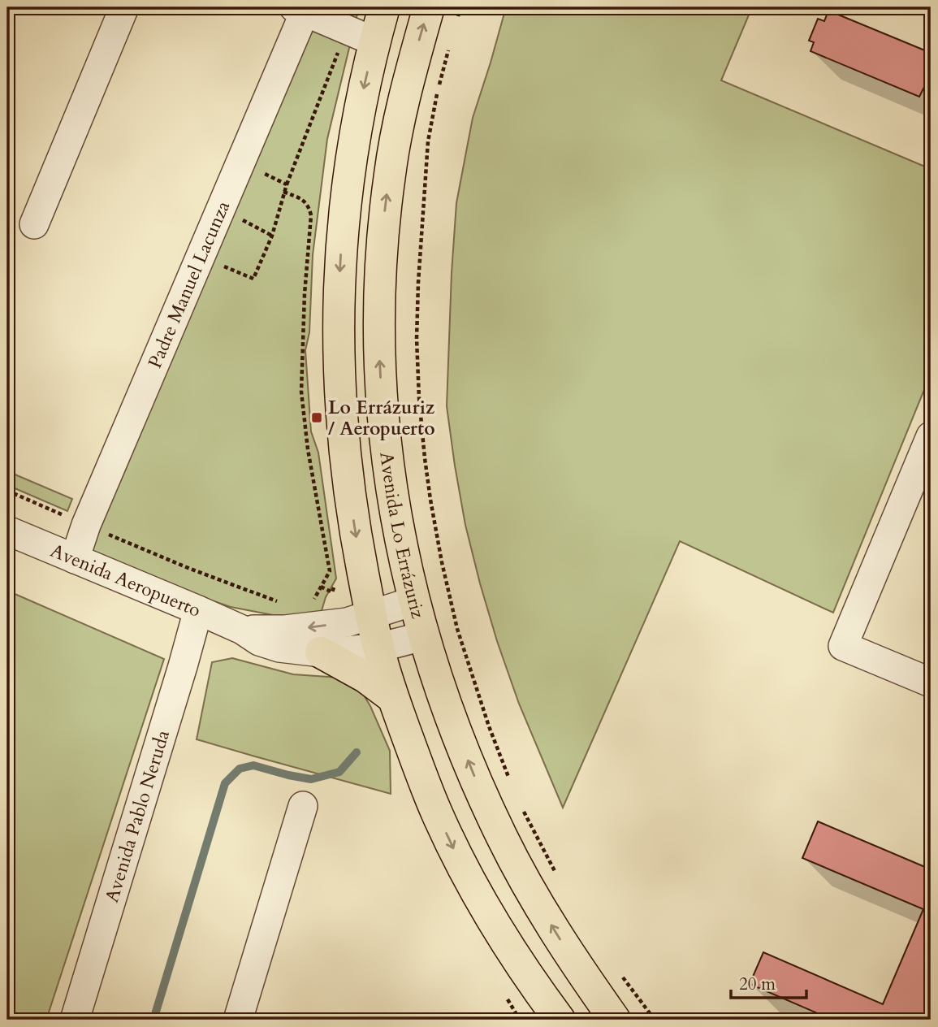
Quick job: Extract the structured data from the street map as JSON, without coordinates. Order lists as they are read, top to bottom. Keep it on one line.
{"streets":{"main road":["Avenida Lo Errázuriz"],"street":["Padre Manuel Lacunza","Avenida Aeropuerto","Avenida Pablo Neruda"]},"crossings":[["Padre Manuel Lacunza","Avenida Aeropuerto"],["Avenida Lo Errázuriz","Avenida Aeropuerto"],["Avenida Aeropuerto","Avenida Pablo Neruda"]],"places":{"transit":["Lo Errázuriz / Aeropuerto"]},"scale_bar":"20 m"}
